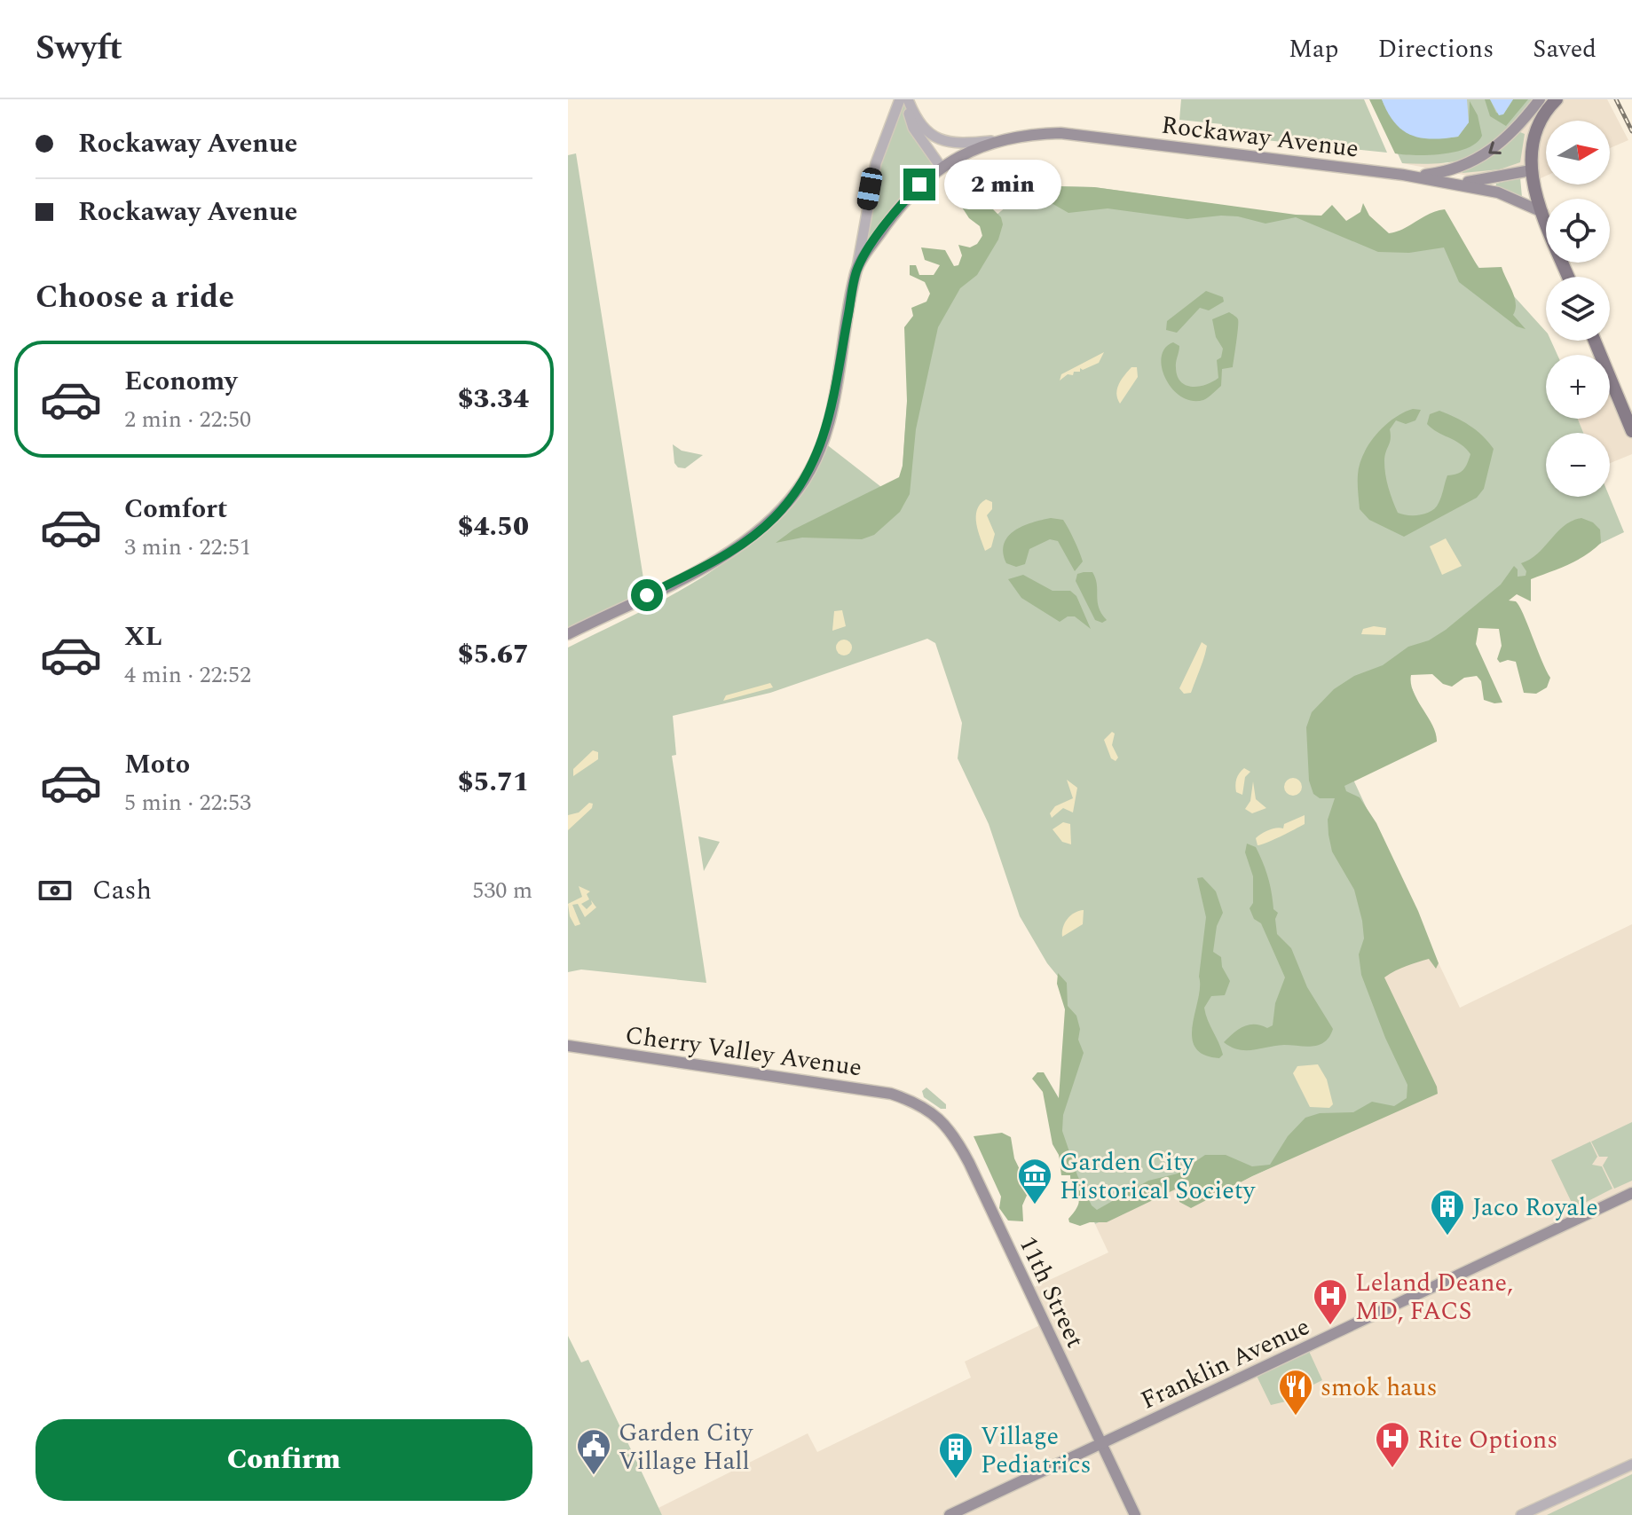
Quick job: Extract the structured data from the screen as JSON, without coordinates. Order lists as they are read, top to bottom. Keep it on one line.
{"streets":{"main road":["Rockaway Avenue","Cherry Valley Avenue","11th Street","Franklin Avenue"]},"crossings":[["Cherry Valley Avenue","11th Street"],["11th Street","Franklin Avenue"]],"places":{"museum":["Garden City Historical Society"],"building":["Jaco Royale","Village Pediatrics"],"hospital":["Leland Deane, MD, FACS","Rite Options"],"restaurant":["smok haus"],"public building":["Garden City Village Hall"]},"north":"right","page":{"header":"Swyft","nav":["Map","Directions","Saved"],"banner":["Rockaway Avenue","Rockaway Avenue"],"map_buttons":["+","−"],"bubble":"2 min","heading":"Choose a ride","list":[{"name":"Economy","note":"2 min · 22:50","value":"$3.34"},{"name":"Comfort","note":"3 min · 22:51","value":"$4.50"},{"name":"XL","note":"4 min · 22:52","value":"$5.67"},{"name":"Moto","note":"5 min · 22:53","value":"$5.71"}],"pay":["Cash","530 m"],"buttons":"Confirm"}}
